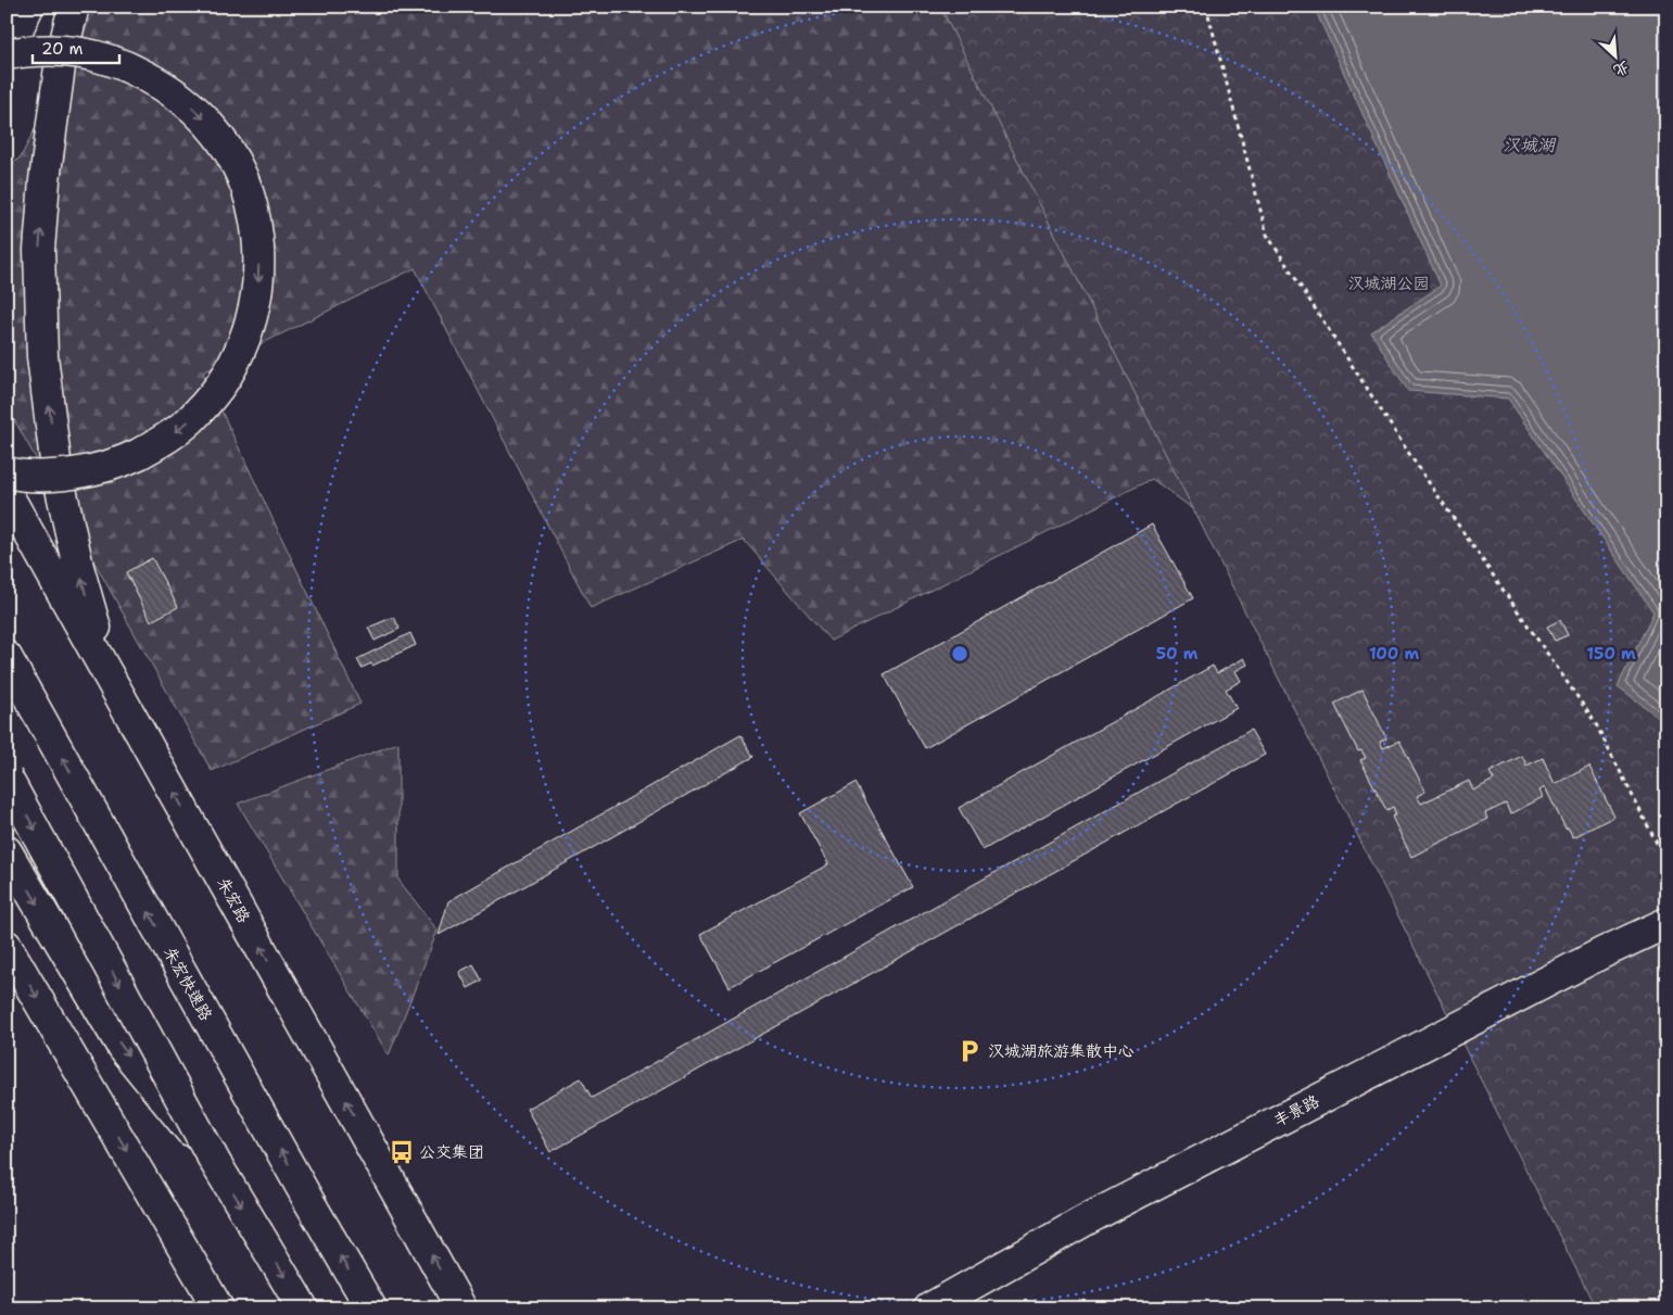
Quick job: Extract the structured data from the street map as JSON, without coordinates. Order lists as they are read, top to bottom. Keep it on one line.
{"streets":{"main road":["朱宏路","朱宏快速路","丰景路"]},"water":["汉城湖"],"parks":["汉城湖公园"],"places":{"parking":["汉城湖旅游集散中心"],"bus stop":["公交集团"]},"scale_bar":"20 m","north":"bottom right","rings":["50 m","100 m","150 m"]}
